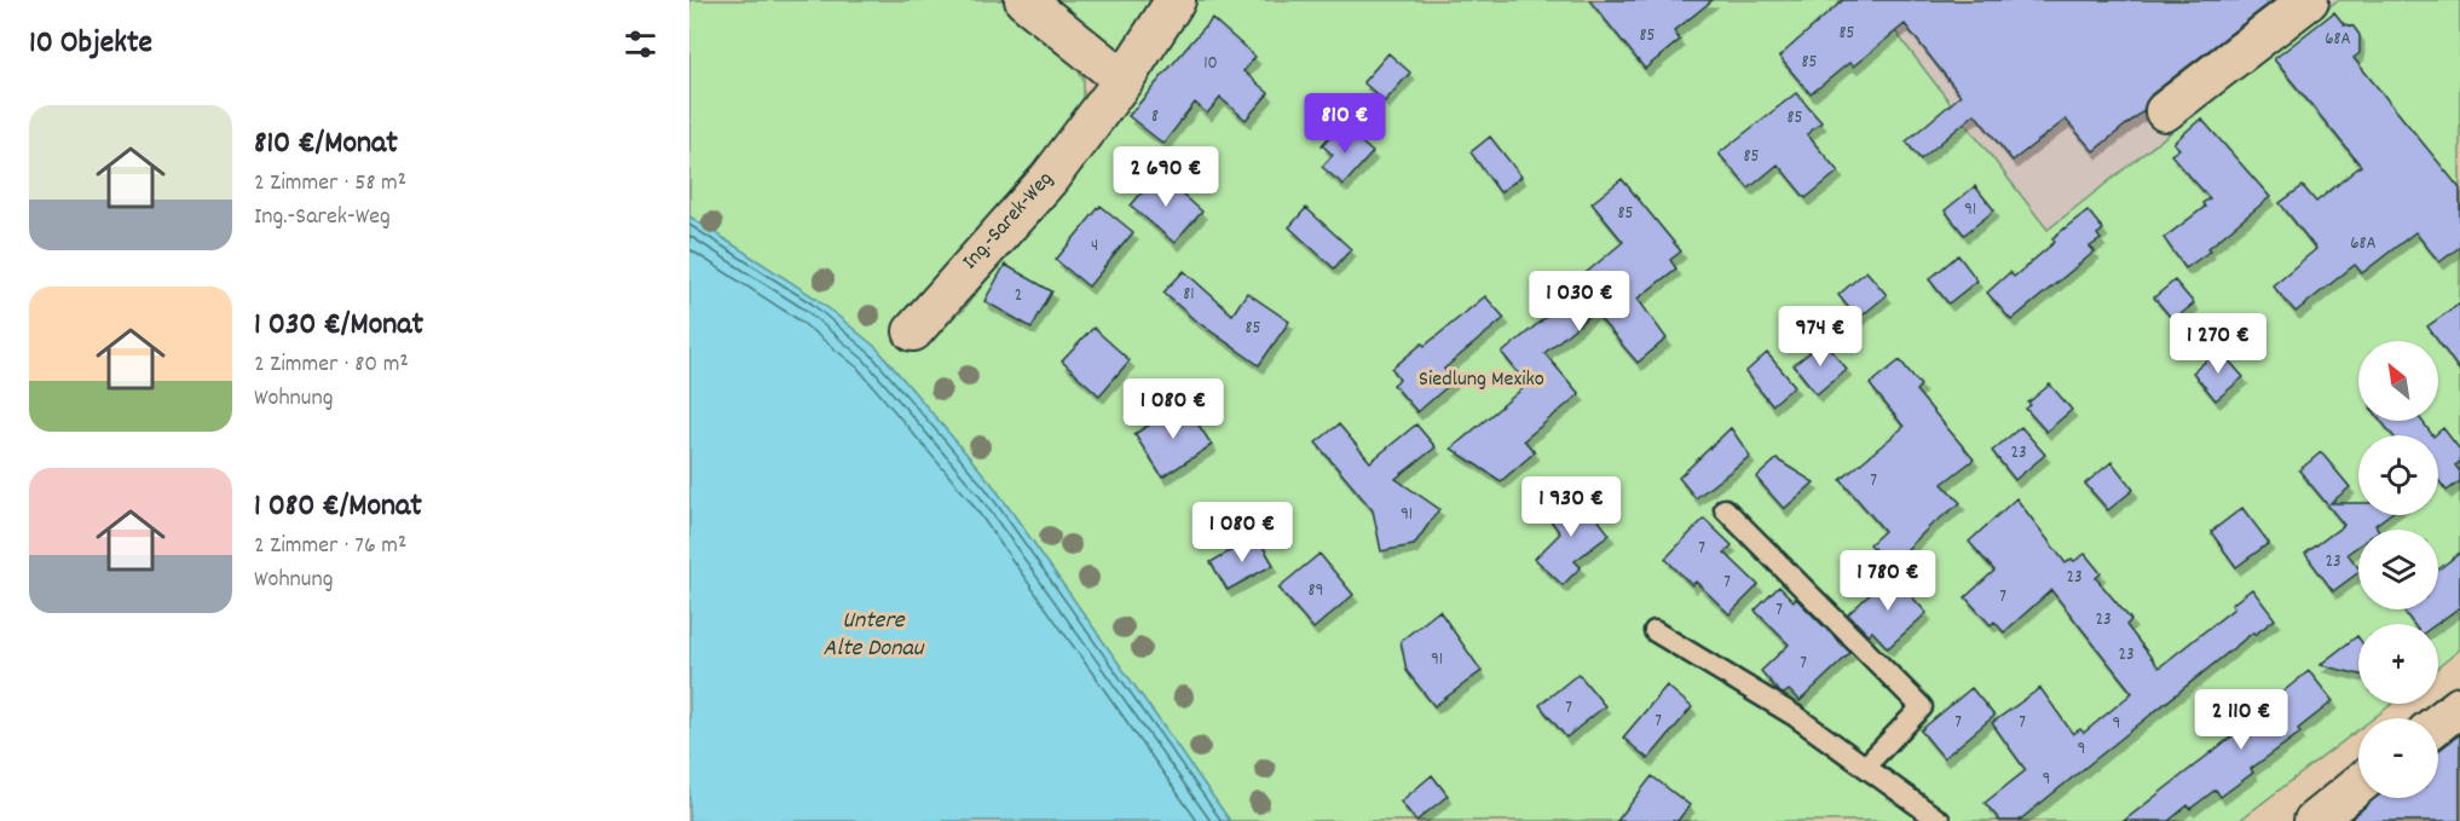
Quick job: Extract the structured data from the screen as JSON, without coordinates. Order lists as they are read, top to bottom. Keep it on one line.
{"streets":{"street":["Ing.-Sarek-Weg"]},"water":["Untere Alte Donau"],"parks":["Siedlung Mexiko"],"house_numbers":["85","85","68A","85","10","8","85","85","91","85","68A","4","81","2","85","23","7","91","7","23","23","7","89","7","7","23","23","91","7","7","7","7","7","9","9","9"],"north":"top left","page":{"heading":"10 Objekte","list":[{"name":"810 €/Monat","note":"2 Zimmer · 58 m² · Ing.-Sarek-Weg"},{"name":"1 030 €/Monat","note":"2 Zimmer · 80 m² · Wohnung"},{"name":"1 080 €/Monat","note":"2 Zimmer · 76 m² · Wohnung"}],"price":["810 €","2 690 €","1 030 €","974 €","1 270 €","1 080 €","1 930 €","1 080 €","1 780 €","2 110 €"],"map_buttons":["+","−"]}}
